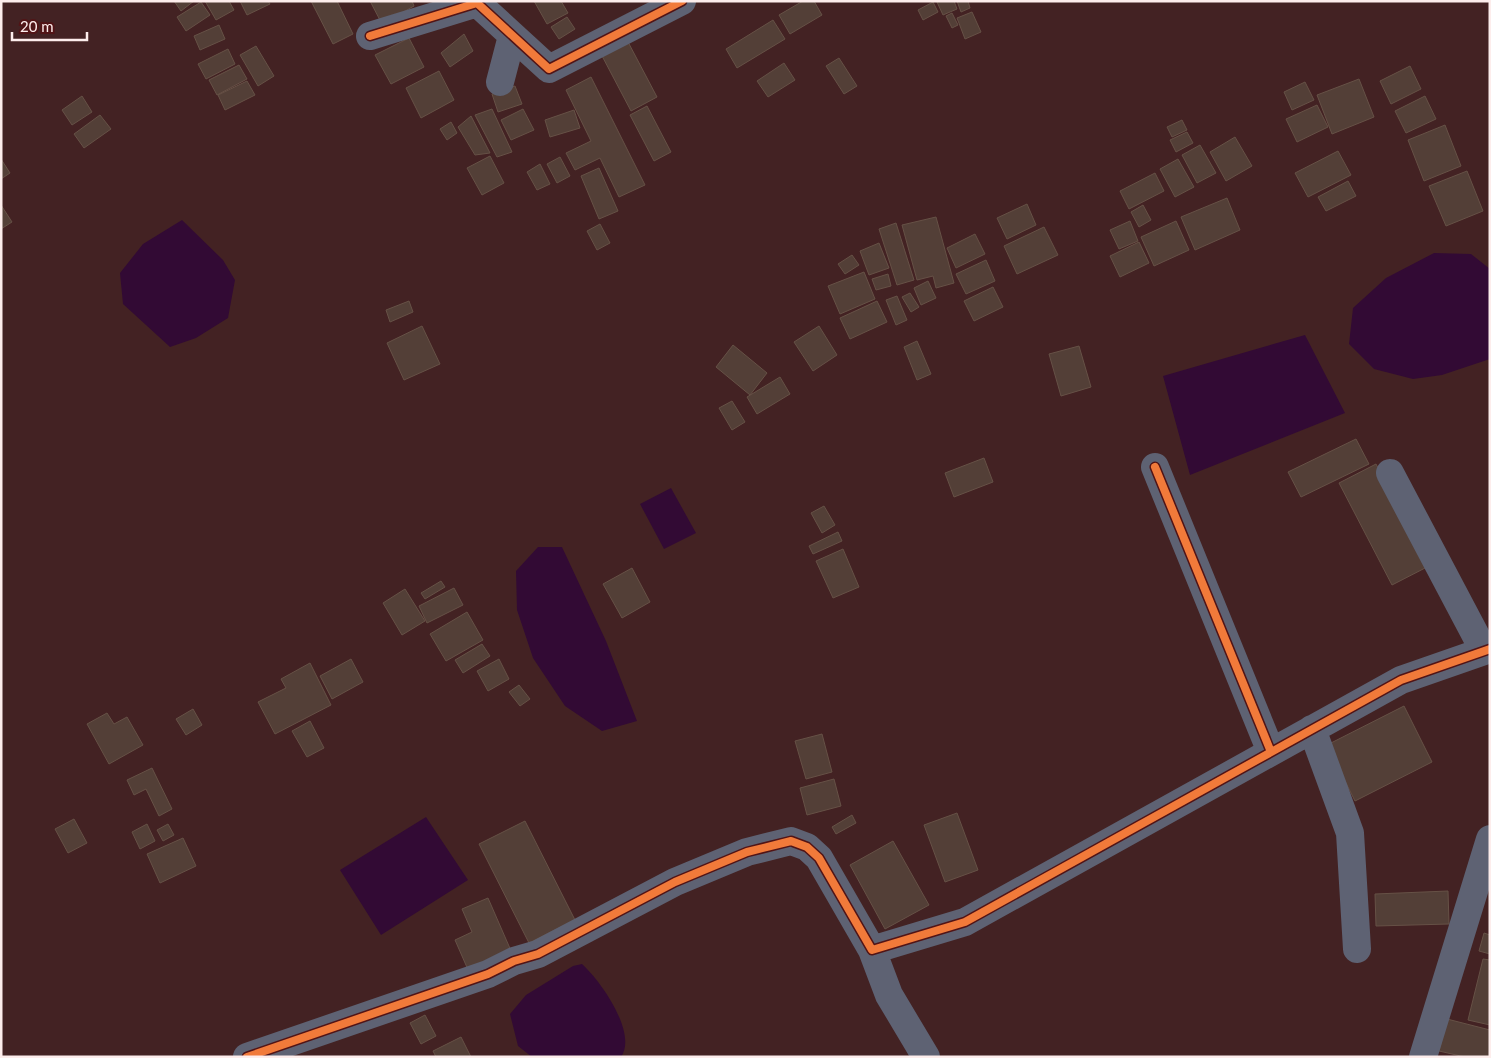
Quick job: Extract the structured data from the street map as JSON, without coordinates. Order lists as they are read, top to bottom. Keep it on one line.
{"scale_bar":"20 m"}
